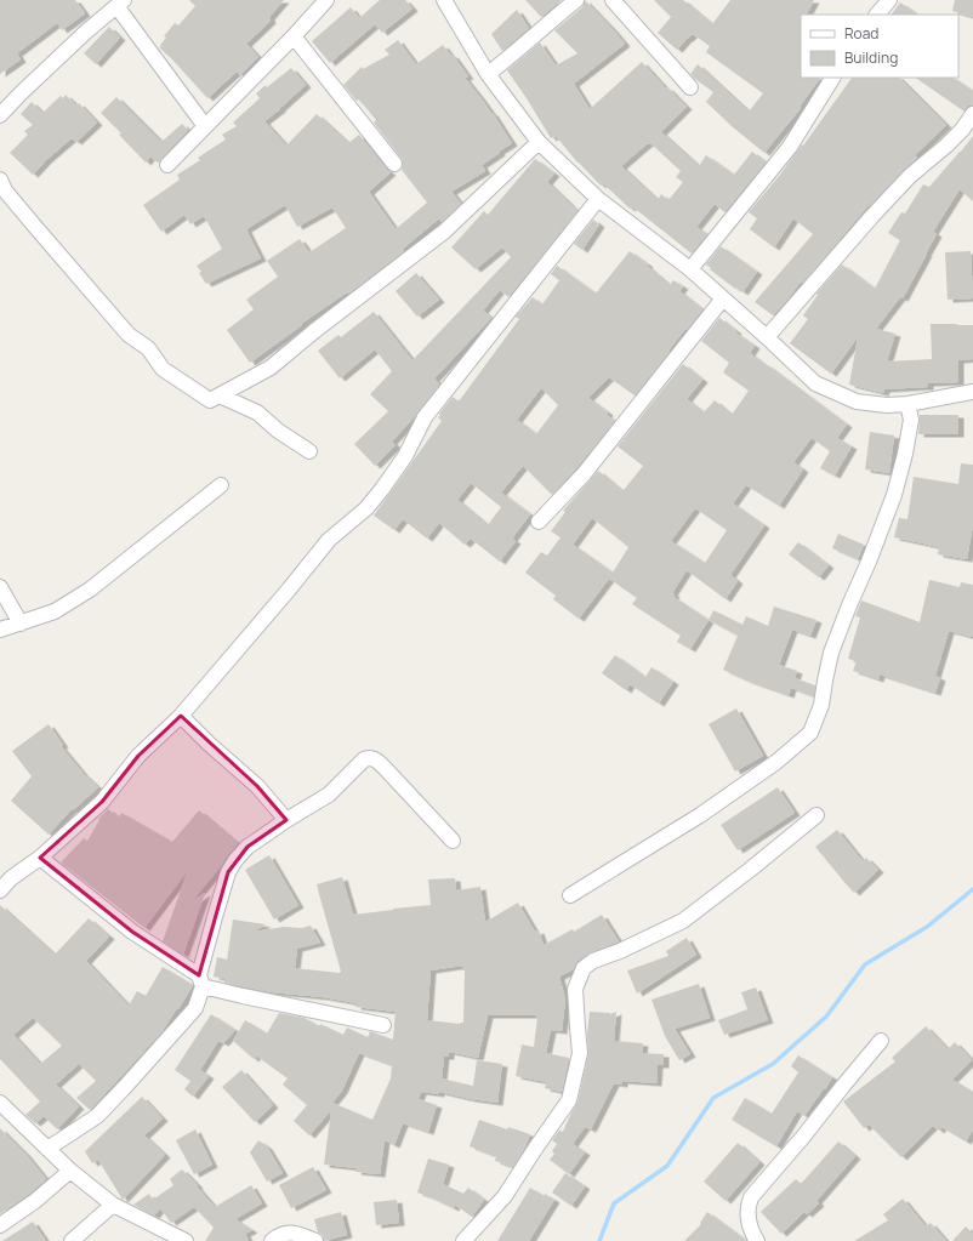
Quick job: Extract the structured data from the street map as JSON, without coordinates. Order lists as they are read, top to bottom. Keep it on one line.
{"legend":["Road","Building"]}
